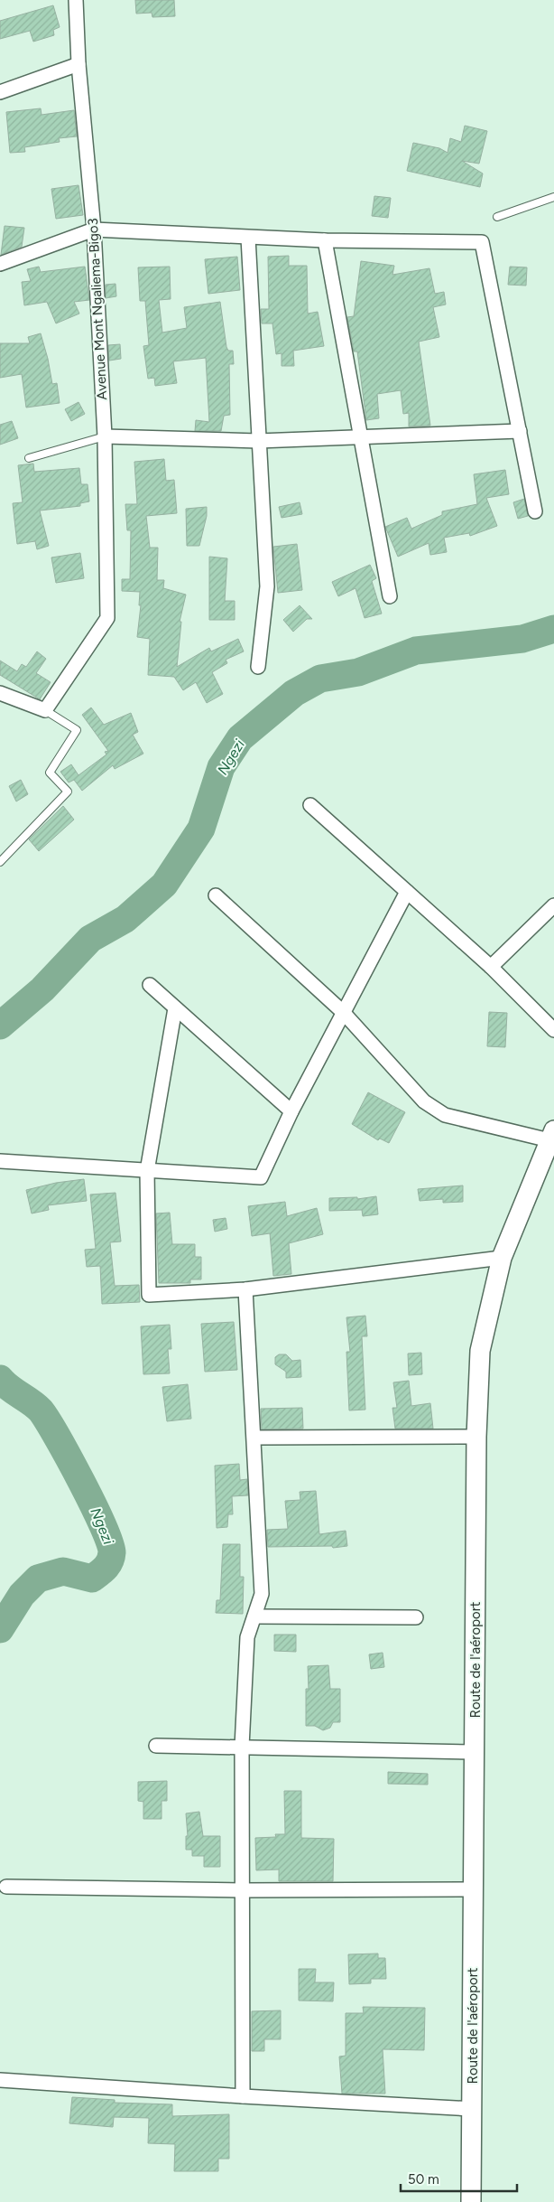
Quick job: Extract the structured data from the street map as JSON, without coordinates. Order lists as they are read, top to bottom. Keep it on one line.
{"streets":{"street":["Avenue Mont Ngaliema-Bigo3","Route de l'aéroport"]},"water":["Ngezi"],"scale_bar":"50 m"}
